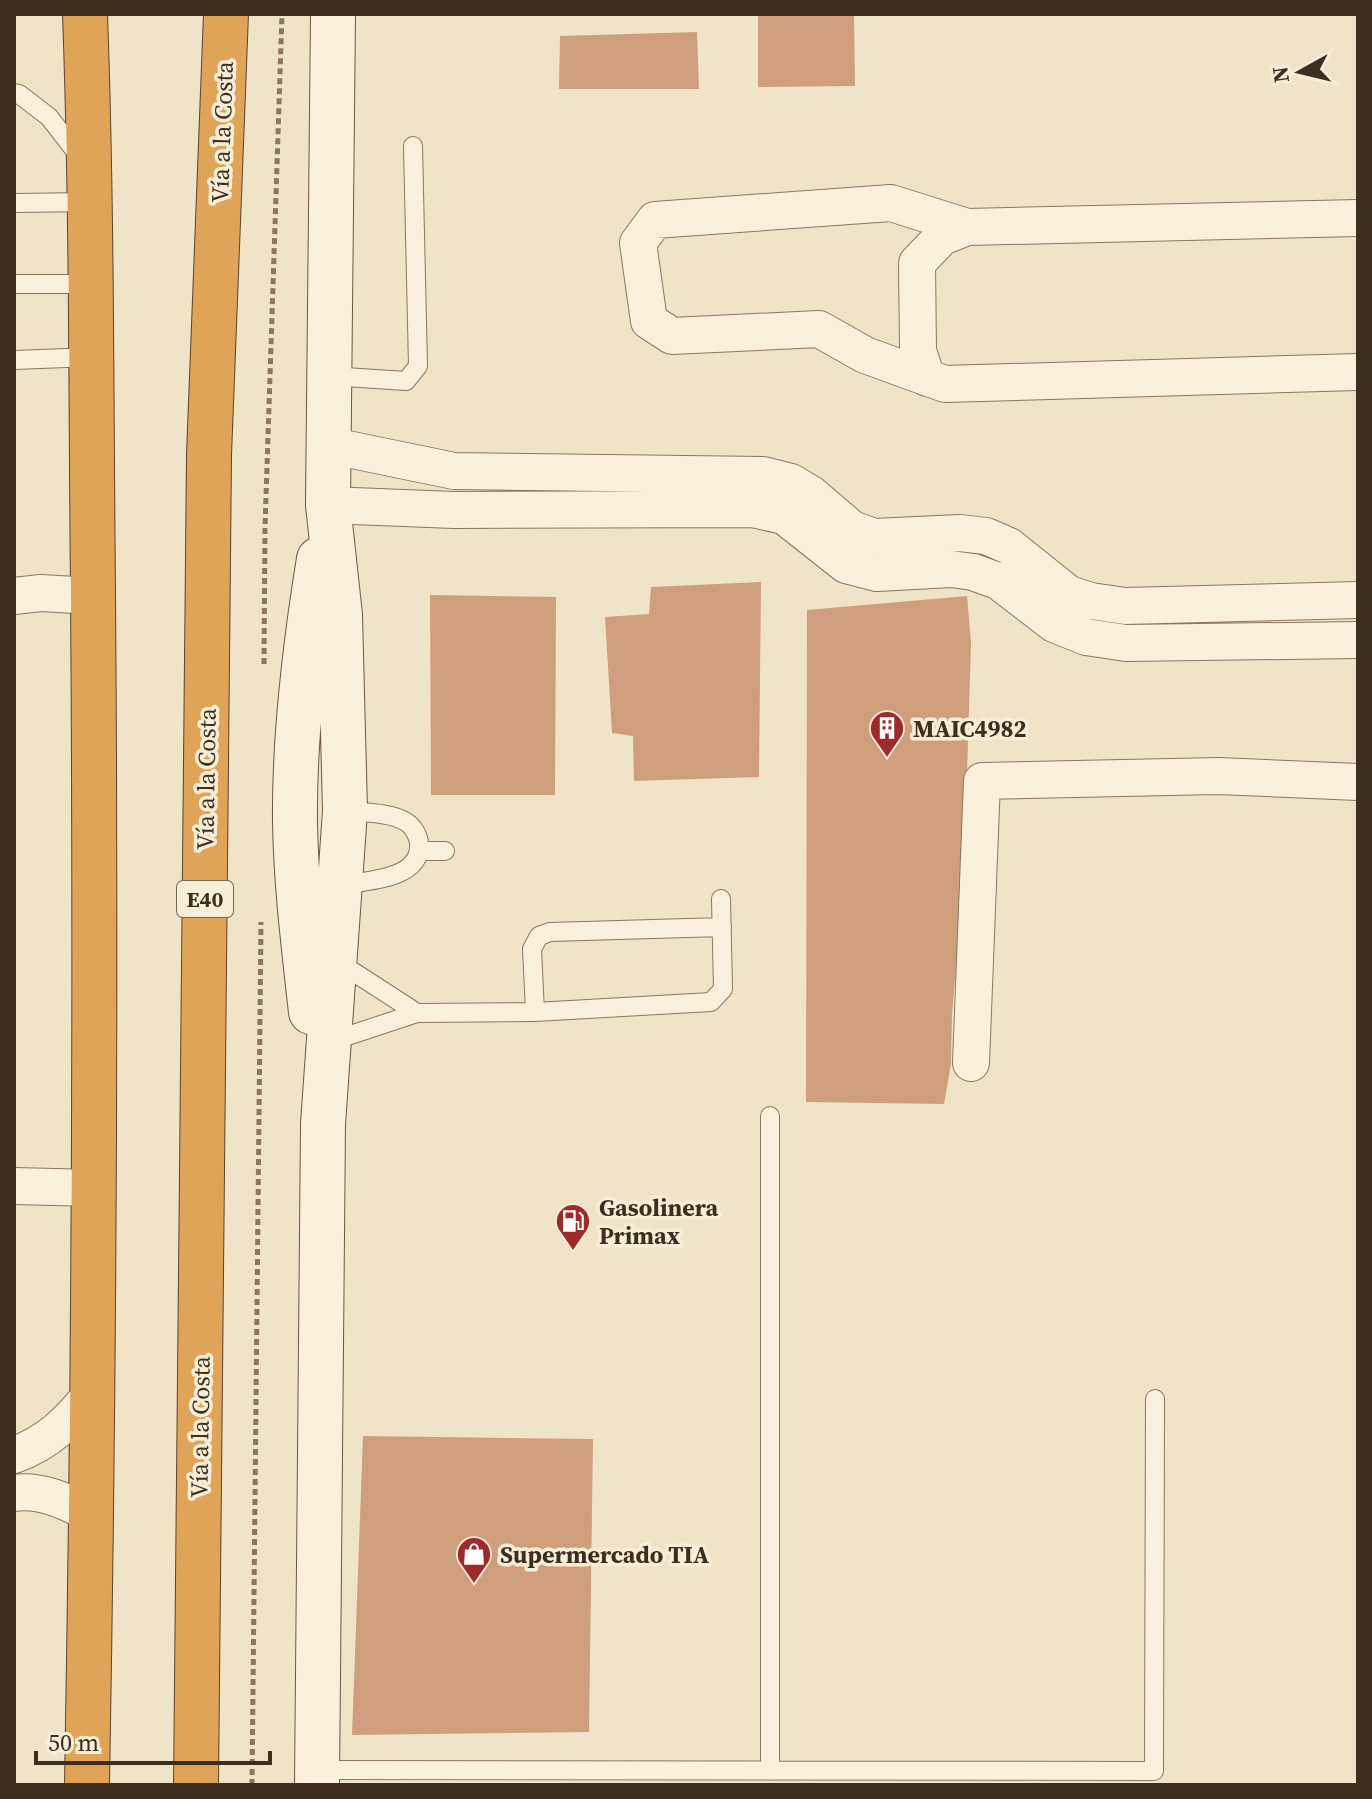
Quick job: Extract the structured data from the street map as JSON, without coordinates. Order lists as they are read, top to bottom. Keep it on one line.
{"streets":{"highway":["Vía a la Costa","E40"]},"places":{"building":["MAIC4982"],"fuel station":["Gasolinera Primax"],"shop":["Supermercado TIA"]},"scale_bar":"50 m","north":"left"}
